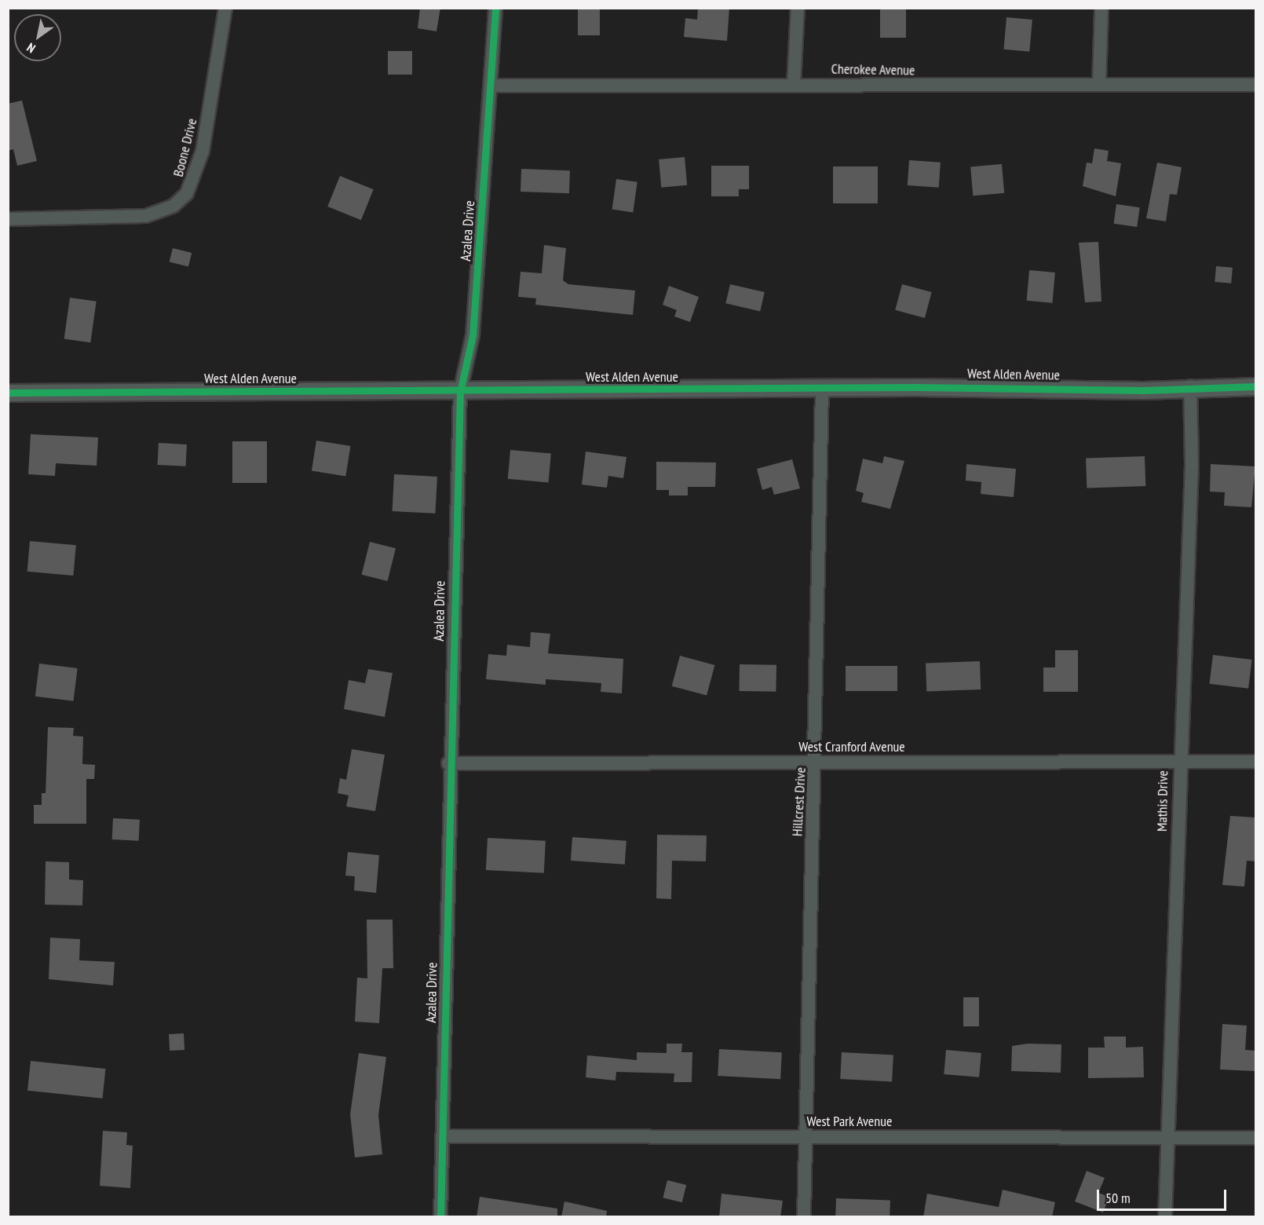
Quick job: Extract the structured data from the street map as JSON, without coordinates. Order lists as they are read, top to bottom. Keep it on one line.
{"streets":{"street":["Cherokee Avenue","Boone Drive","Azalea Drive","West Alden Avenue","West Cranford Avenue","Mathis Drive","Hillcrest Drive","West Park Avenue"]},"crossings":[["Cherokee Avenue","Azalea Drive"],["Azalea Drive","West Alden Avenue"],["Azalea Drive","West Cranford Avenue"],["Azalea Drive","West Park Avenue"],["West Alden Avenue","Mathis Drive"],["West Alden Avenue","Hillcrest Drive"],["West Cranford Avenue","Mathis Drive"],["West Cranford Avenue","Hillcrest Drive"],["Mathis Drive","West Park Avenue"],["Hillcrest Drive","West Park Avenue"]],"scale_bar":"50 m","north":"bottom left"}
